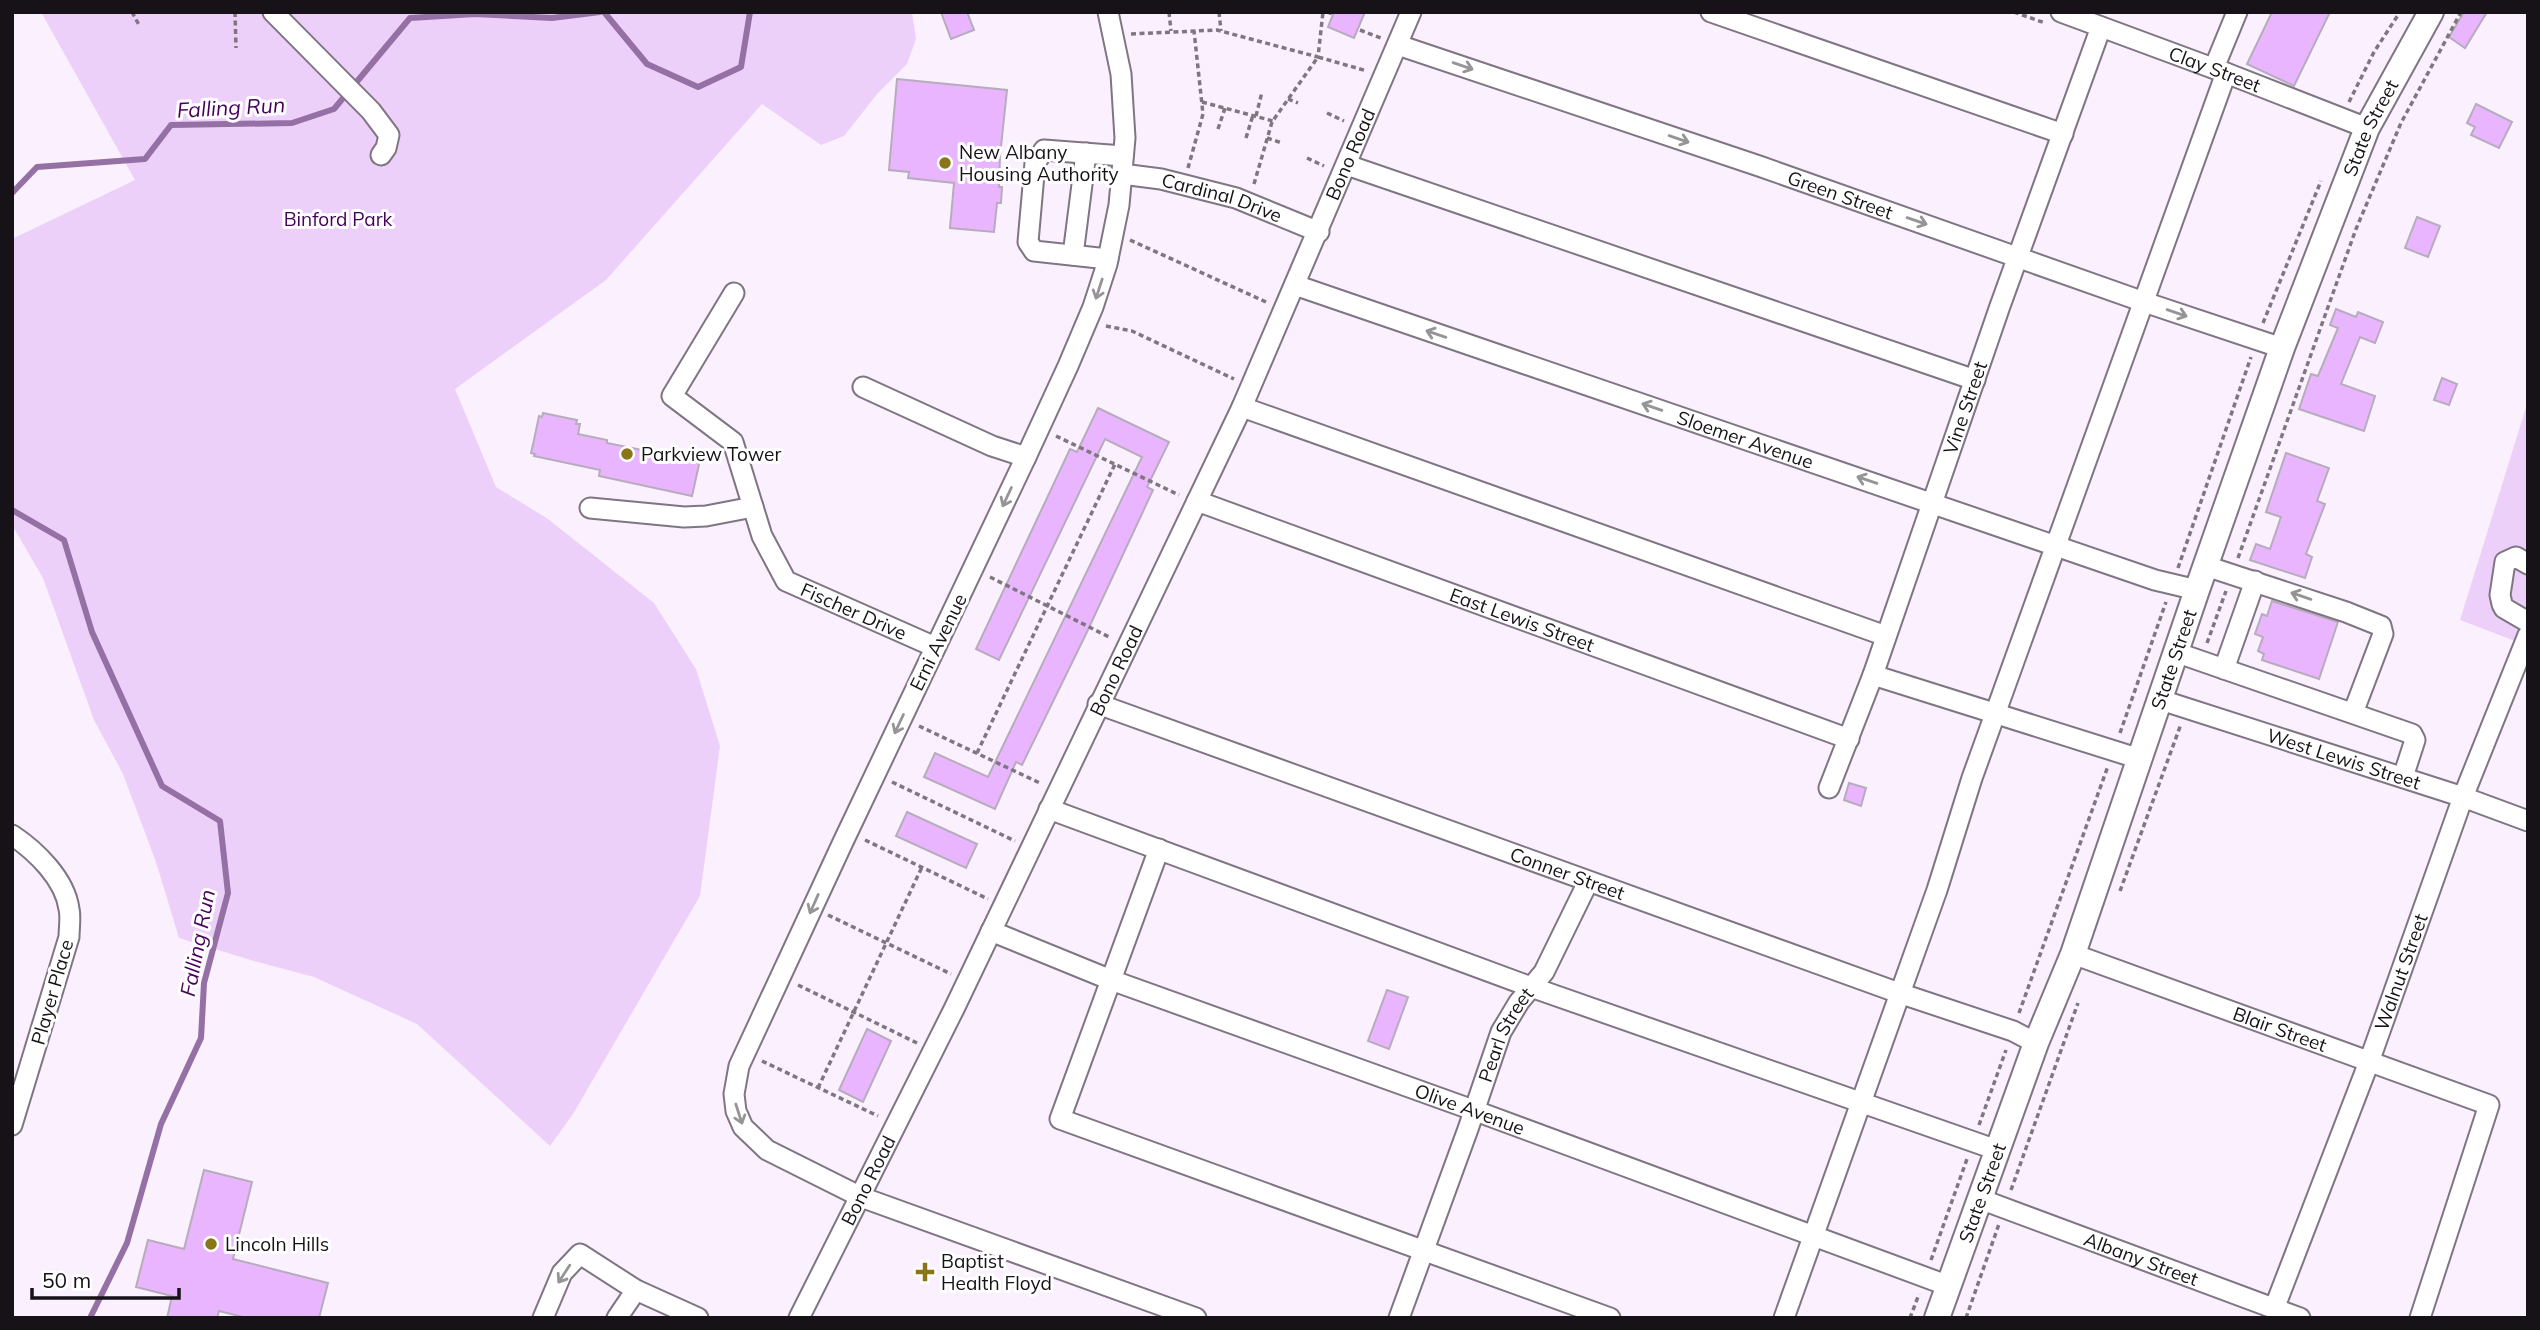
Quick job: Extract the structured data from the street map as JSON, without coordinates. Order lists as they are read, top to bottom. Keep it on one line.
{"streets":{"main road":["State Street"],"street":["Clay Street","Bono Road","Green Street","Cardinal Drive","Vine Street","Sloemer Avenue","Fischer Drive","East Lewis Street","Erni Avenue","West Lewis Street","Conner Street","Walnut Street","Player Place","Blair Street","Pearl Street","Olive Avenue","Albany Street"]},"crossings":[["Clay Street","State Street"],["Clay Street","Vine Street"],["State Street","Green Street"],["State Street","Sloemer Avenue"],["State Street","West Lewis Street"],["State Street","Conner Street"],["State Street","Blair Street"],["State Street","Olive Avenue"],["State Street","Albany Street"],["Bono Road","Green Street"],["Bono Road","Cardinal Drive"],["Bono Road","Sloemer Avenue"],["Bono Road","East Lewis Street"],["Bono Road","Erni Avenue"],["Bono Road","Conner Street"],["Bono Road","Olive Avenue"],["Green Street","Vine Street"],["Cardinal Drive","Erni Avenue"],["Vine Street","Sloemer Avenue"],["Vine Street","East Lewis Street"],["Fischer Drive","Erni Avenue"],["West Lewis Street","Walnut Street"],["Conner Street","Pearl Street"],["Walnut Street","Blair Street"],["Walnut Street","Albany Street"],["Pearl Street","Olive Avenue"]],"one_way":["Erni Avenue"],"water":["Falling Run"],"parks":["Binford Park"],"places":{"other":["New Albany Housing Authority","Parkview Tower","Lincoln Hills"],"health":["Baptist Health Floyd"]},"scale_bar":"50 m"}
